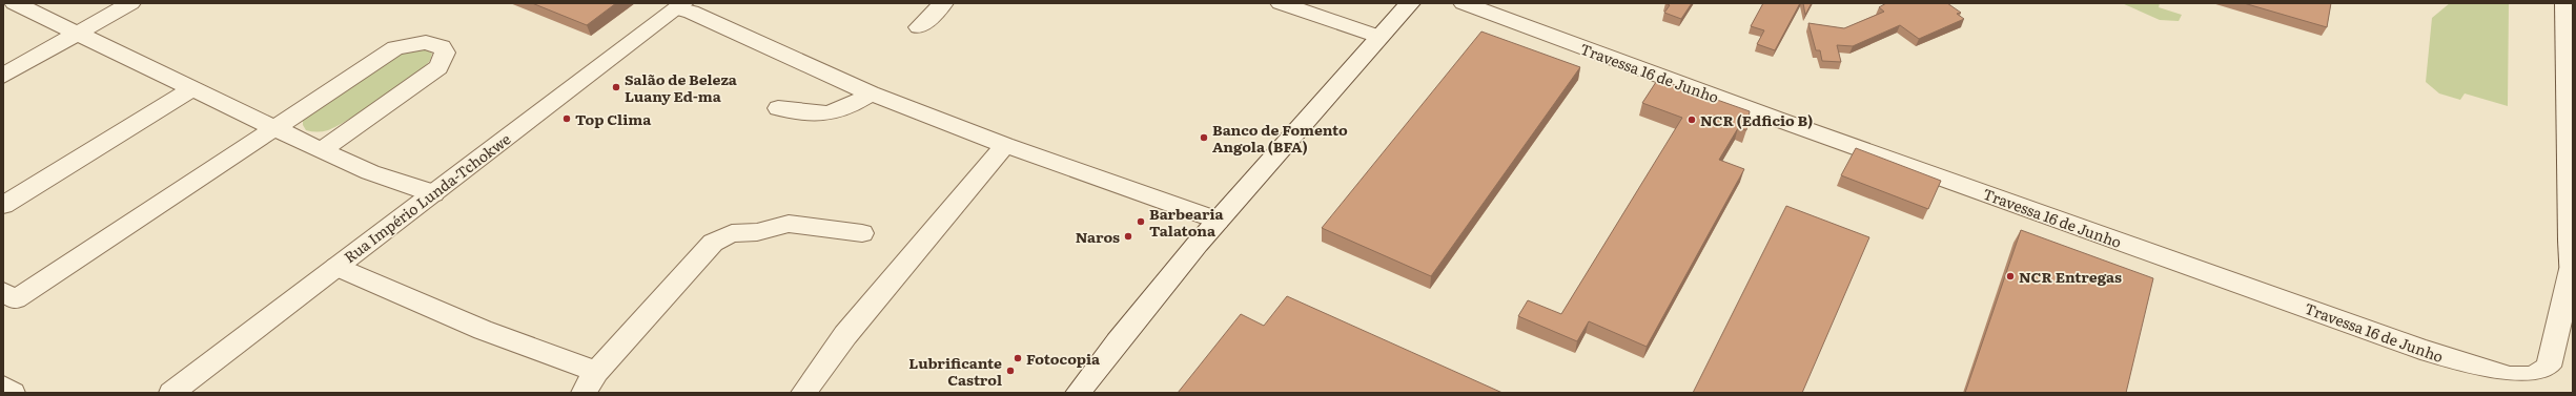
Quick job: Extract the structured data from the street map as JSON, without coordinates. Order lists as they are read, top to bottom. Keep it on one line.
{"streets":{"street":["Travessa 16 de Junho","Rua Império Lunda-Tchokwe"]},"places":["Salão de Beleza Luany Ed-ma","Top Clima","NCR (Edficio B)","Banco de Fomento Angola (BFA)","Barbearia Talatona","Naros","NCR Entregas","Fotocopia","Lubrificante Castrol"]}
